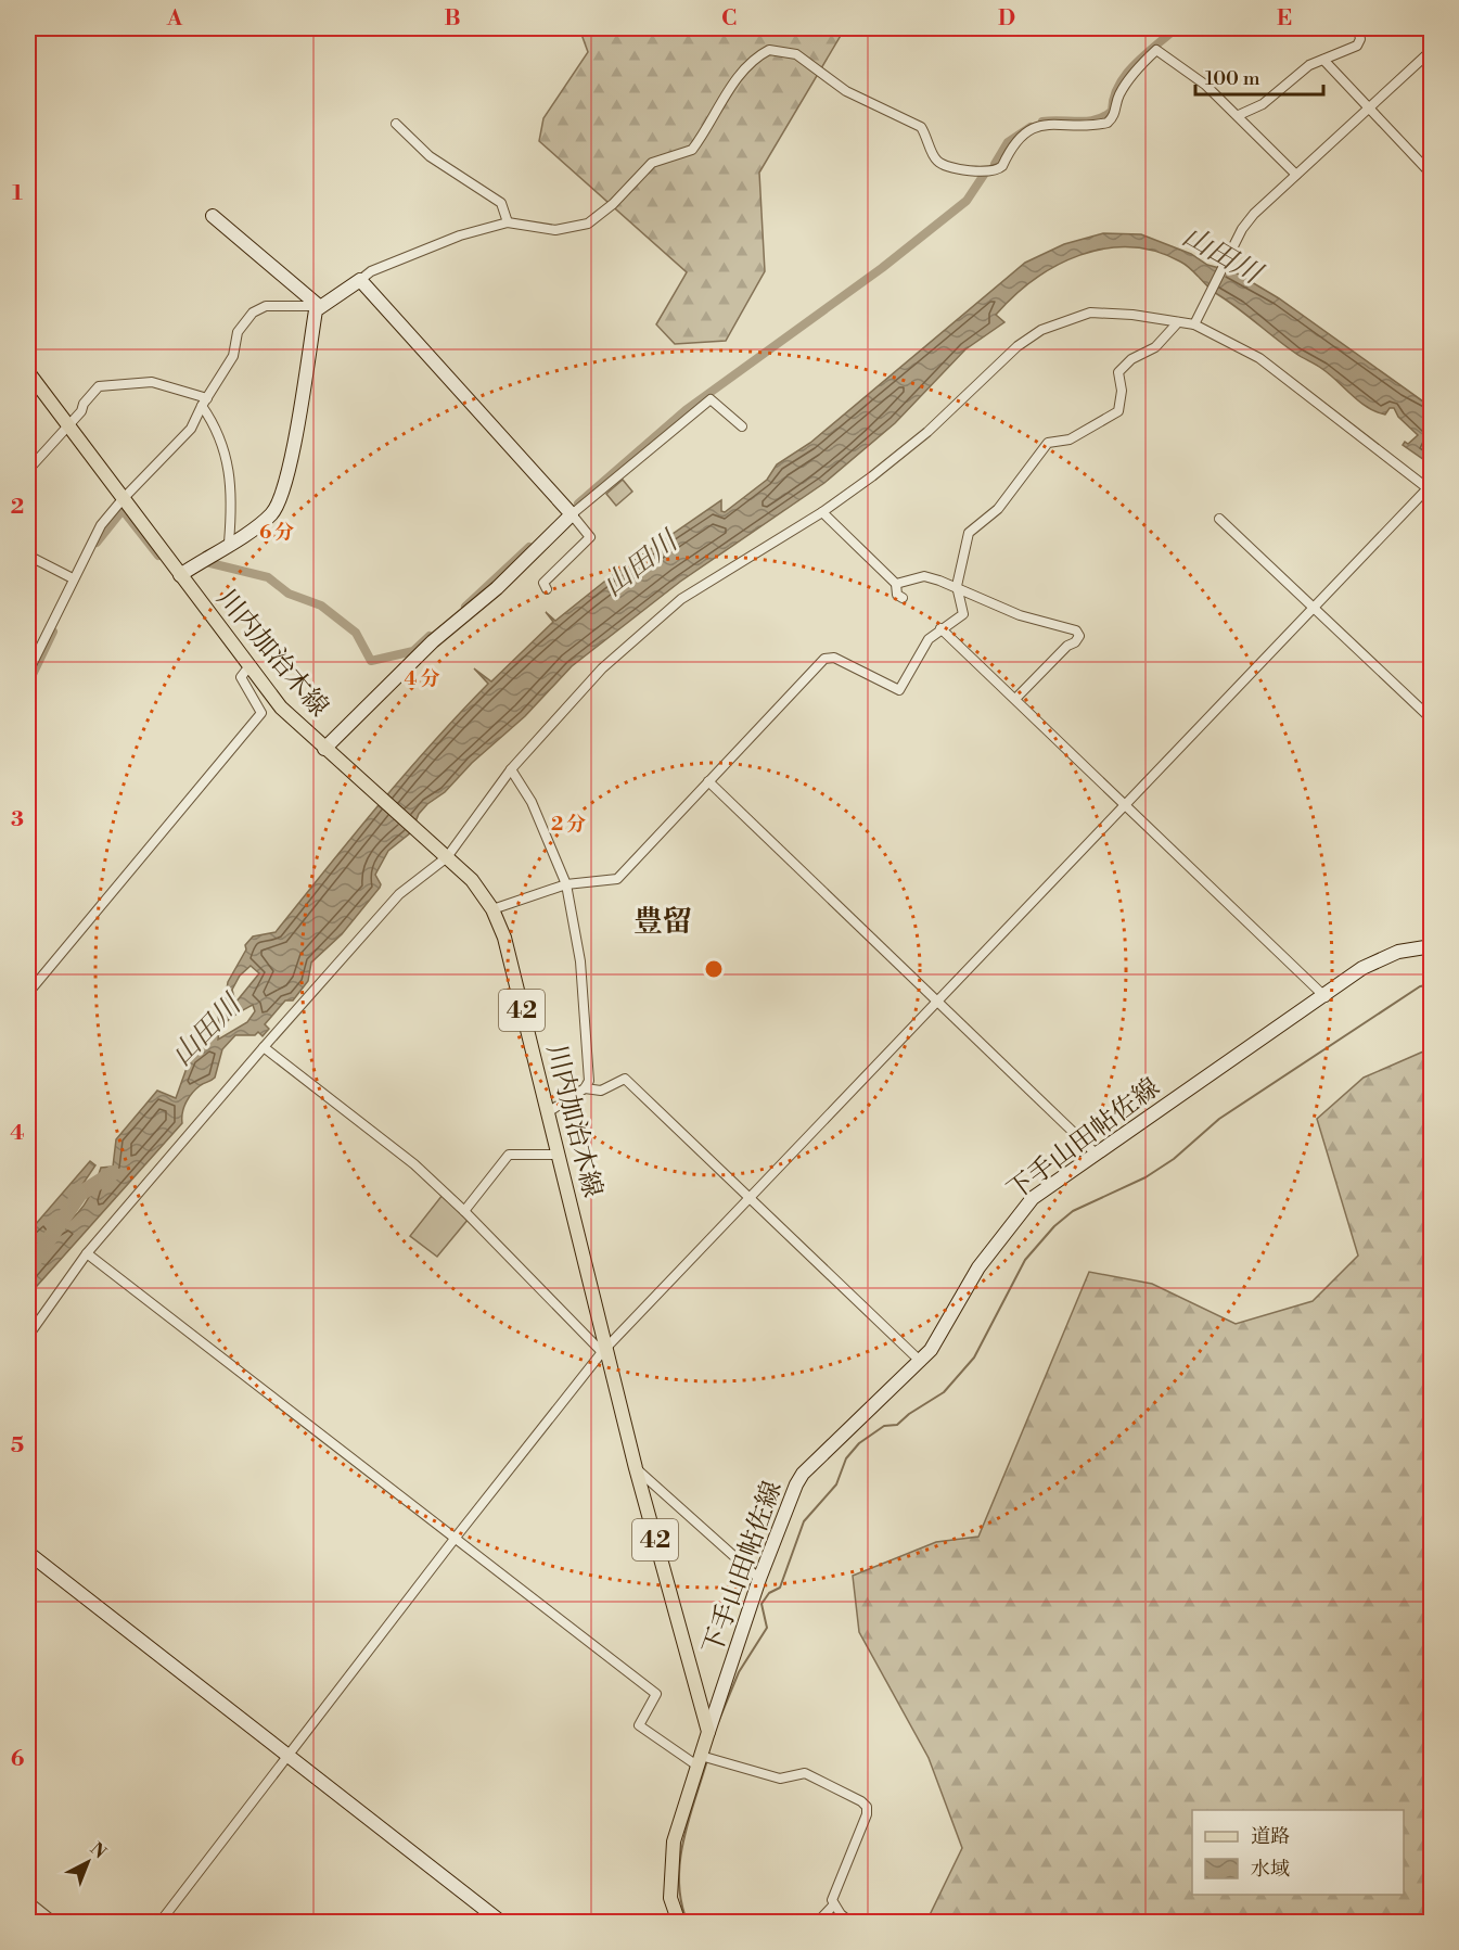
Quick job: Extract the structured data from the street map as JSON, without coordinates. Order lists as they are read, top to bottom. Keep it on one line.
{"streets":{"main road":["川内加治木線","42"],"street":["下手山田帖佐線"]},"crossings":[["川内加治木線","下手山田帖佐線"]],"districts":["豊留"],"water":["山田川"],"legend":["道路","水域"],"scale_bar":"100 m","north":"top right","grid":{"columns":["A","B","C","D","E"],"rows":["1","2","3","4","5","6"]},"rings":["6 分","4 分","2 分"]}
